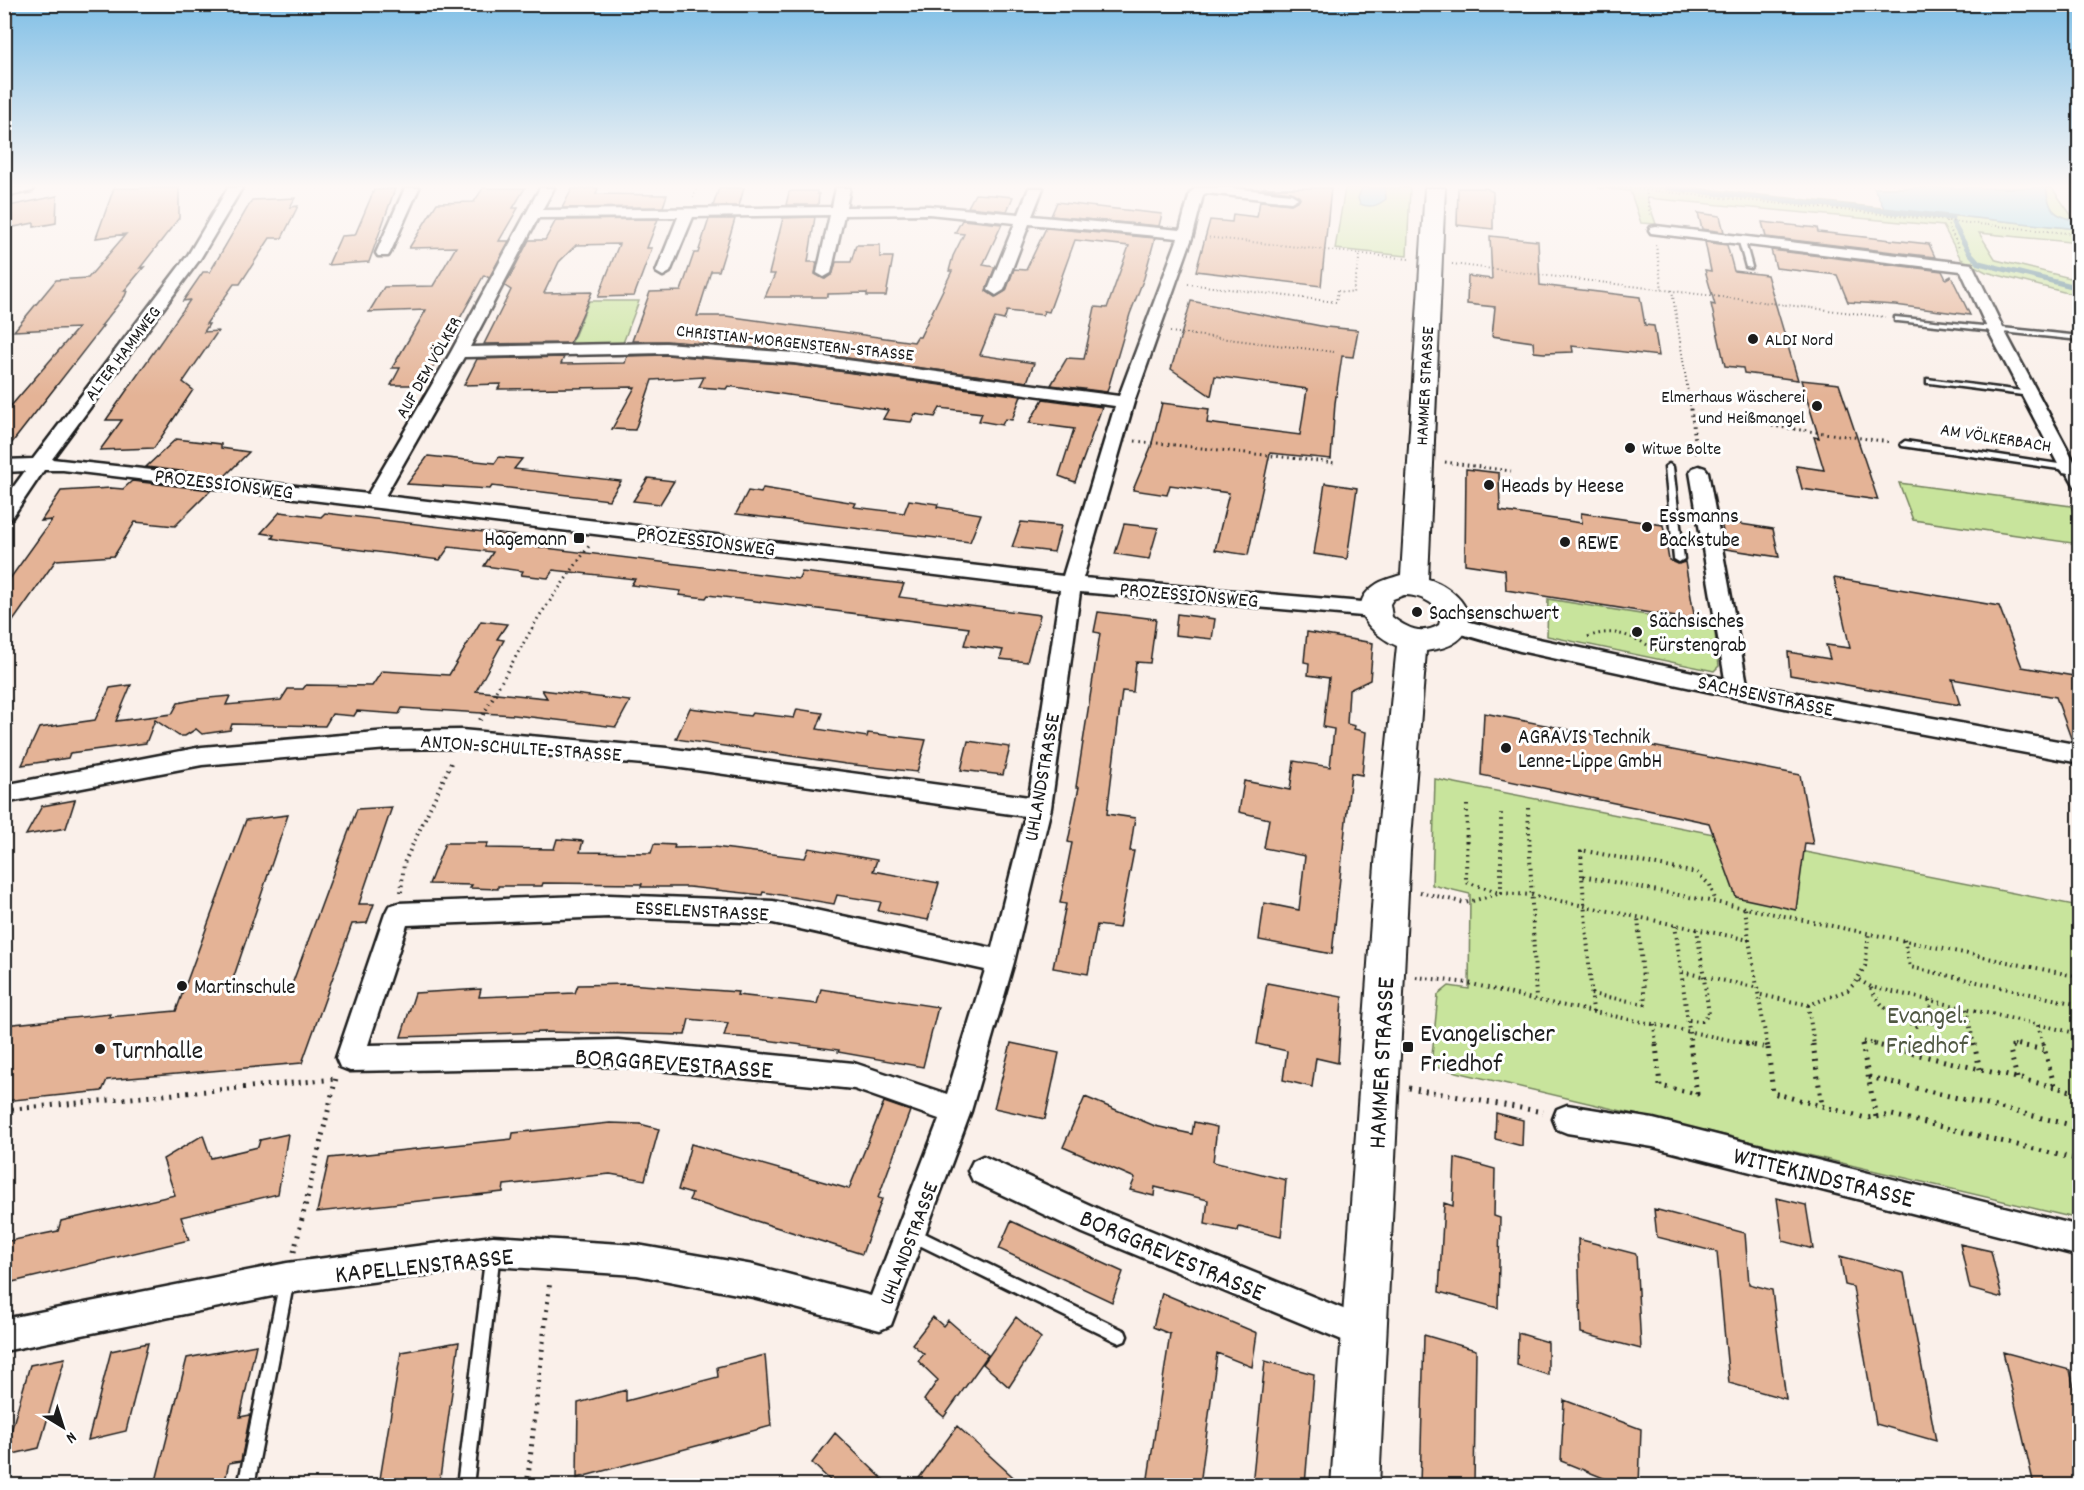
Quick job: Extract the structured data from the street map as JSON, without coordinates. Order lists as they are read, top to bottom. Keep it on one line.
{"streets":{"main road":["HAMMER STRASSE"],"street":["CHRISTIAN-MORGENSTERN-STRASSE","ALTER HAMMWEG","AUF DEM VÖLKER","AM VÖLKERBACH","PROZESSIONSWEG","SACHSENSTRASSE","ANTON-SCHULTE-STRASSE","UHLANDSTRASSE","ESSELENSTRASSE","BORGGREVESTRASSE","WITTEKINDSTRASSE","KAPELLENSTRASSE"]},"crossings":[["CHRISTIAN-MORGENSTERN-STRASSE","AUF DEM VÖLKER"],["CHRISTIAN-MORGENSTERN-STRASSE","UHLANDSTRASSE"],["ALTER HAMMWEG","PROZESSIONSWEG"],["AUF DEM VÖLKER","PROZESSIONSWEG"],["HAMMER STRASSE","PROZESSIONSWEG"],["HAMMER STRASSE","SACHSENSTRASSE"],["HAMMER STRASSE","BORGGREVESTRASSE"],["PROZESSIONSWEG","SACHSENSTRASSE"],["PROZESSIONSWEG","UHLANDSTRASSE"],["ANTON-SCHULTE-STRASSE","UHLANDSTRASSE"],["UHLANDSTRASSE","ESSELENSTRASSE"],["UHLANDSTRASSE","BORGGREVESTRASSE"],["UHLANDSTRASSE","KAPELLENSTRASSE"]],"parks":["Evangel. Friedhof"],"places":{"other":["ALDI Nord","Elmerhaus Wäscherei und Heißmangel","Witwe Bolte","Heads by Heese","Essmanns Backstube","REWE","Sachsenschwert","Sächsisches Fürstengrab","AGRAVIS Technik Lenne-Lippe GmbH","Martinschule","Turnhalle"],"transit":["Hagemann","Evangelischer Friedhof"]},"north":"bottom right"}
